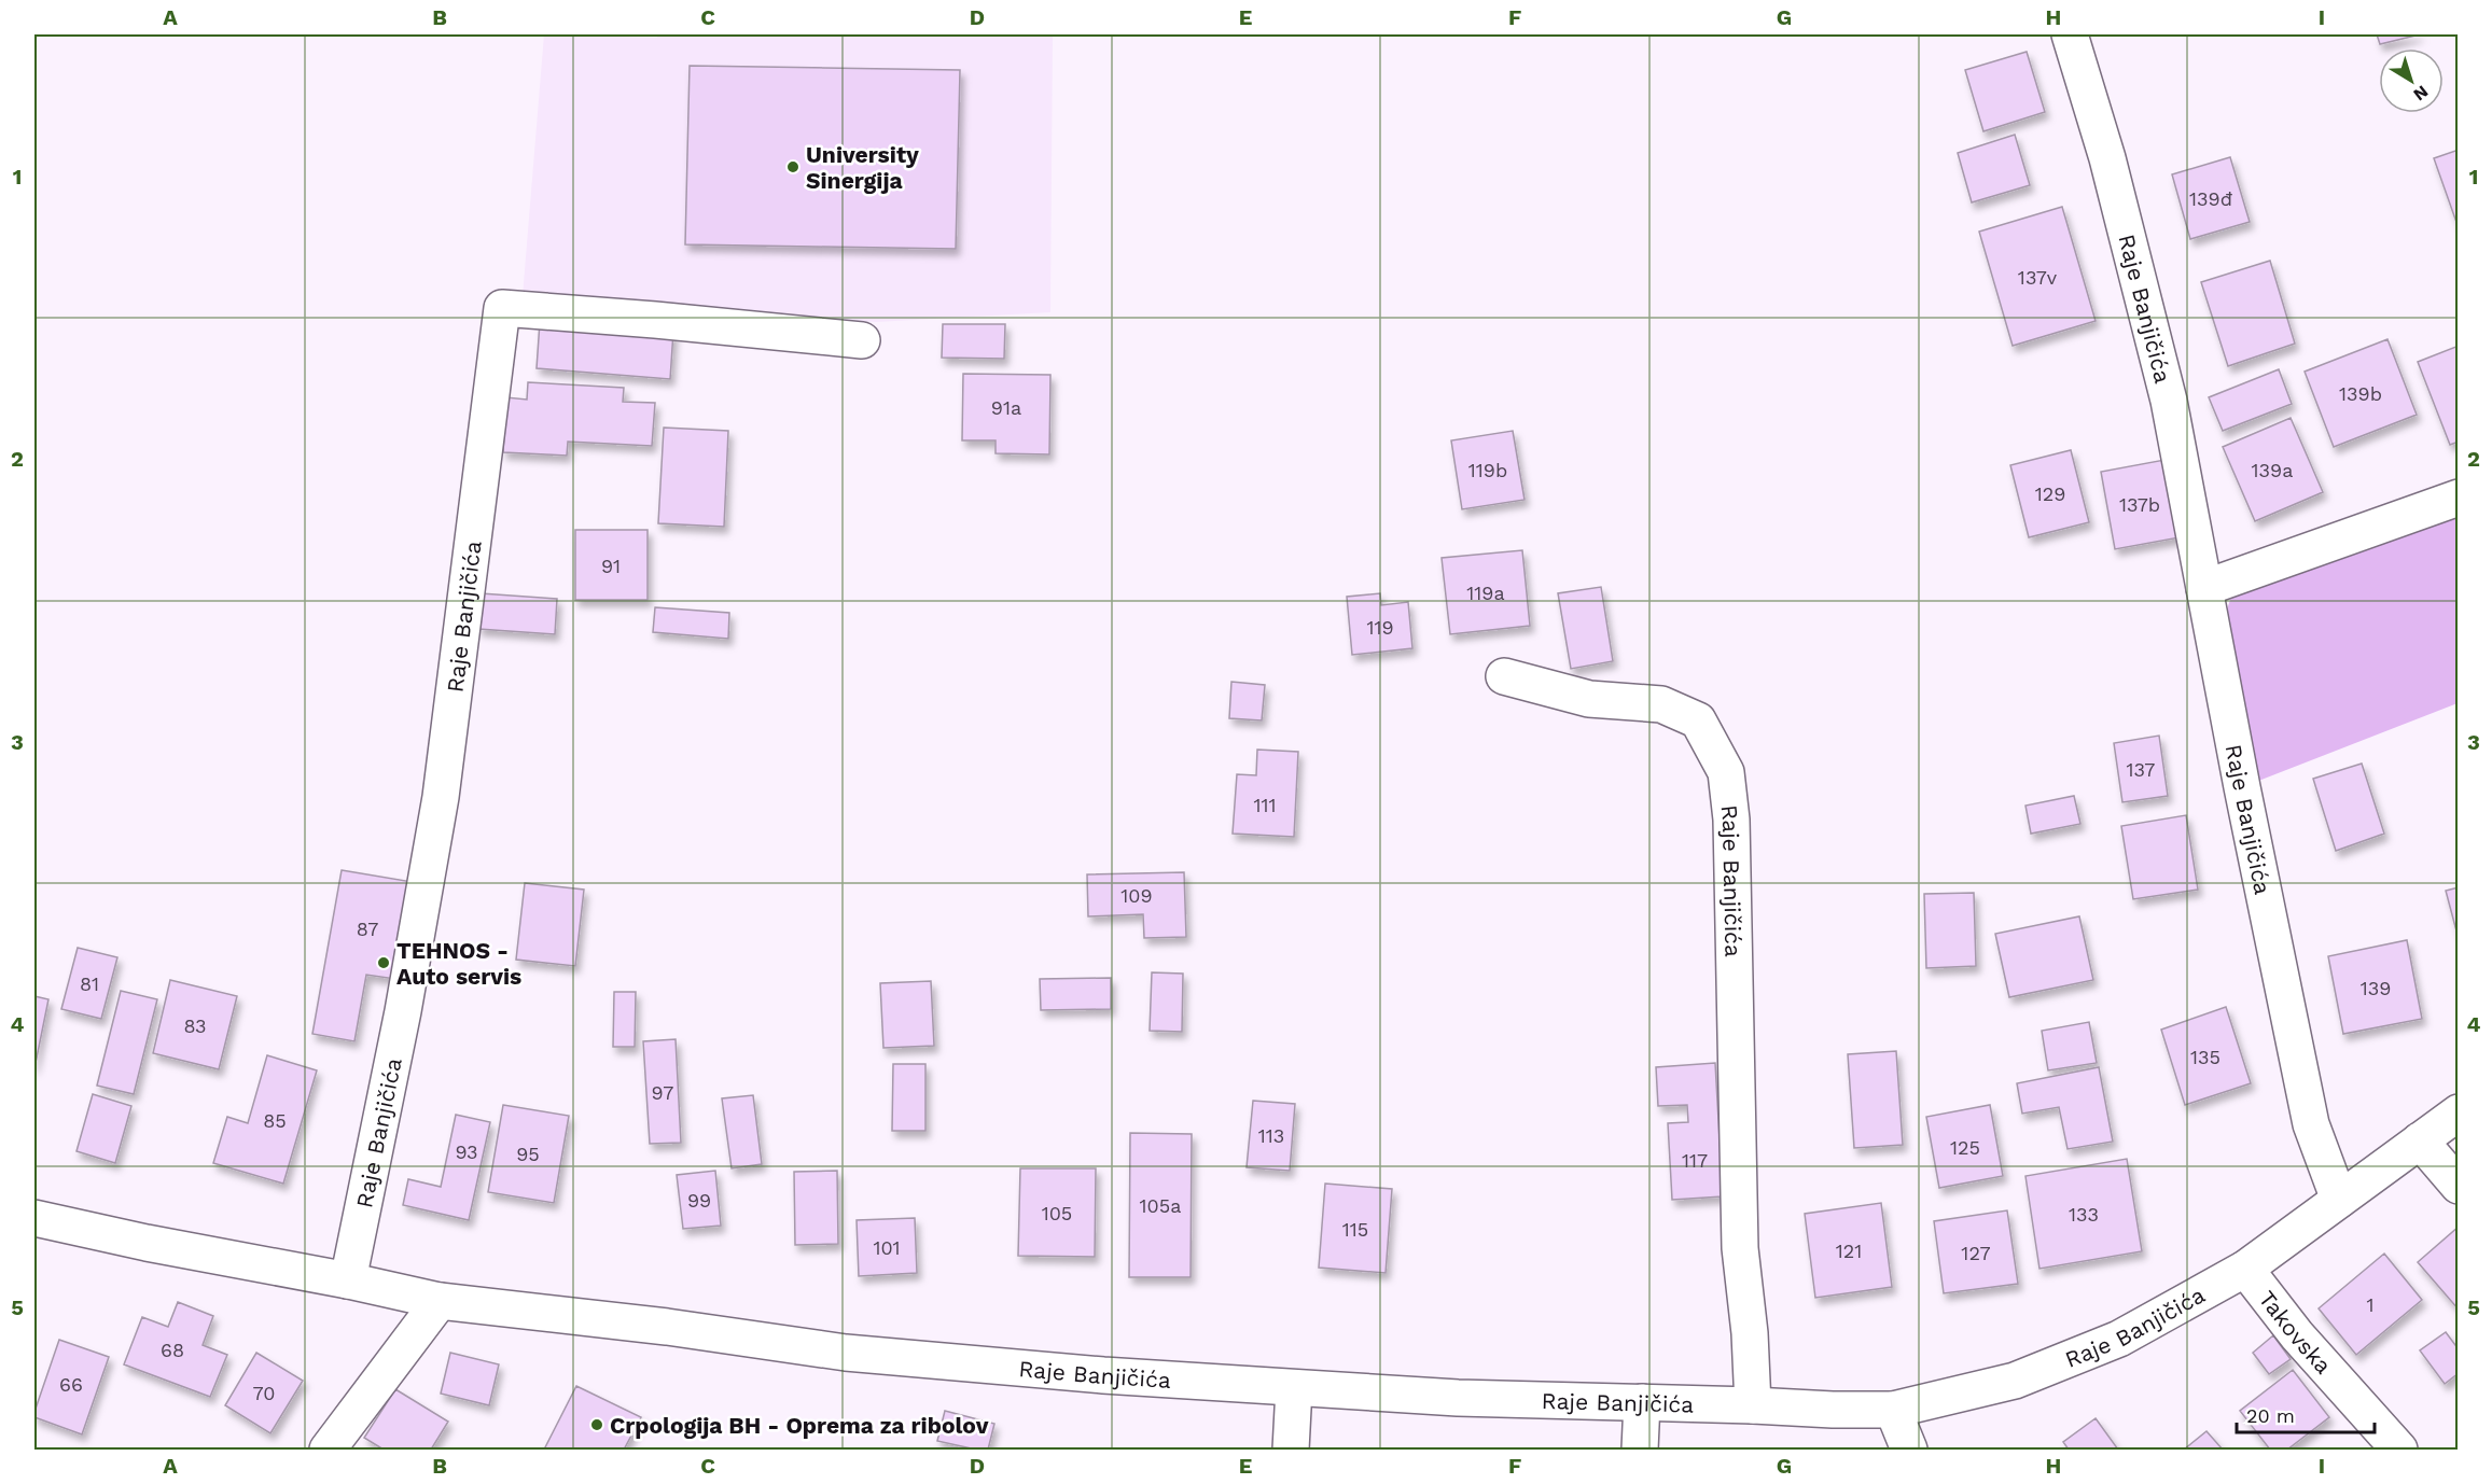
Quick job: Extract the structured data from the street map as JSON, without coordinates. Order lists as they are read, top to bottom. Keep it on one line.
{"streets":{"street":["Raje Banjičića","Takovska"]},"crossings":[["Raje Banjičića","Takovska"]],"places":["University Sinergija","TEHNOS - Auto servis","Crpologija BH - Oprema za ribolov"],"house_numbers":["139đ","137v","139b","91a","119b","139a","129","137b","91","119a","119","137","111","109","87","81","139","83","135","97","85","113","125","93","95","117","99","105a","105","133","115","101","121","127","1","68","66","70"],"scale_bar":"20 m","north":"bottom right","grid":{"columns":["A","B","C","D","E","F","G","H","I"],"rows":["1","2","3","4","5"]}}
